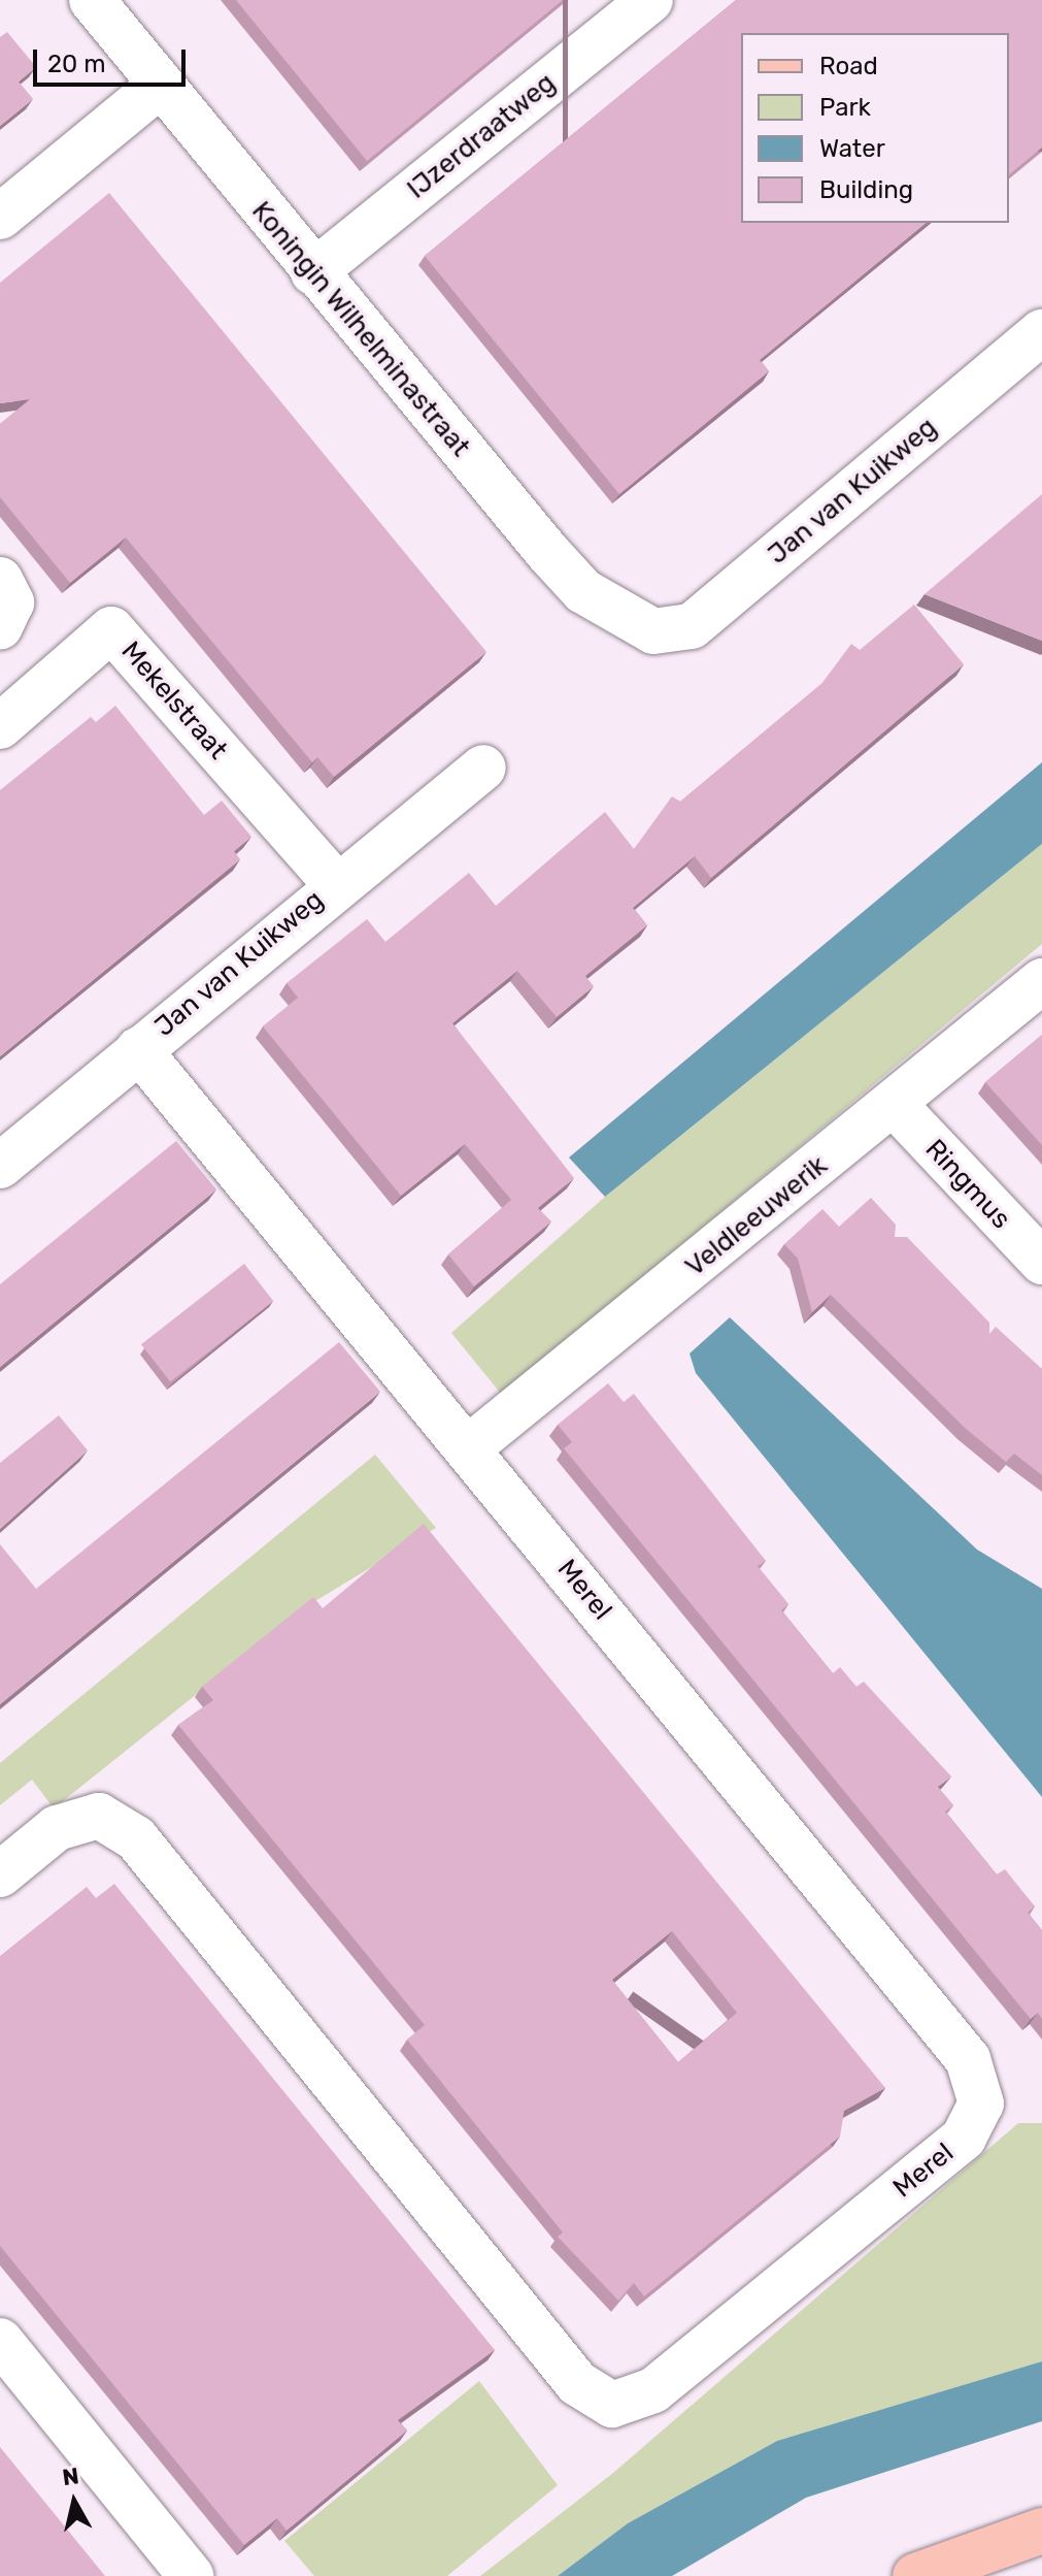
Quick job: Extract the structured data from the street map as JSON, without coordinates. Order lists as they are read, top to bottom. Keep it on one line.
{"streets":{"street":["IJzerdraatweg","Koningin Wilhelminastraat","Jan van Kuikweg","Mekelstraat","Ringmus","Veldleeuwerik","Merel"]},"crossings":[["IJzerdraatweg","Koningin Wilhelminastraat"],["Koningin Wilhelminastraat","Jan van Kuikweg"],["Jan van Kuikweg","Mekelstraat"],["Jan van Kuikweg","Merel"],["Ringmus","Veldleeuwerik"],["Veldleeuwerik","Merel"]],"legend":["Road","Park","Water","Building"],"scale_bar":"20 m","north":"top"}
